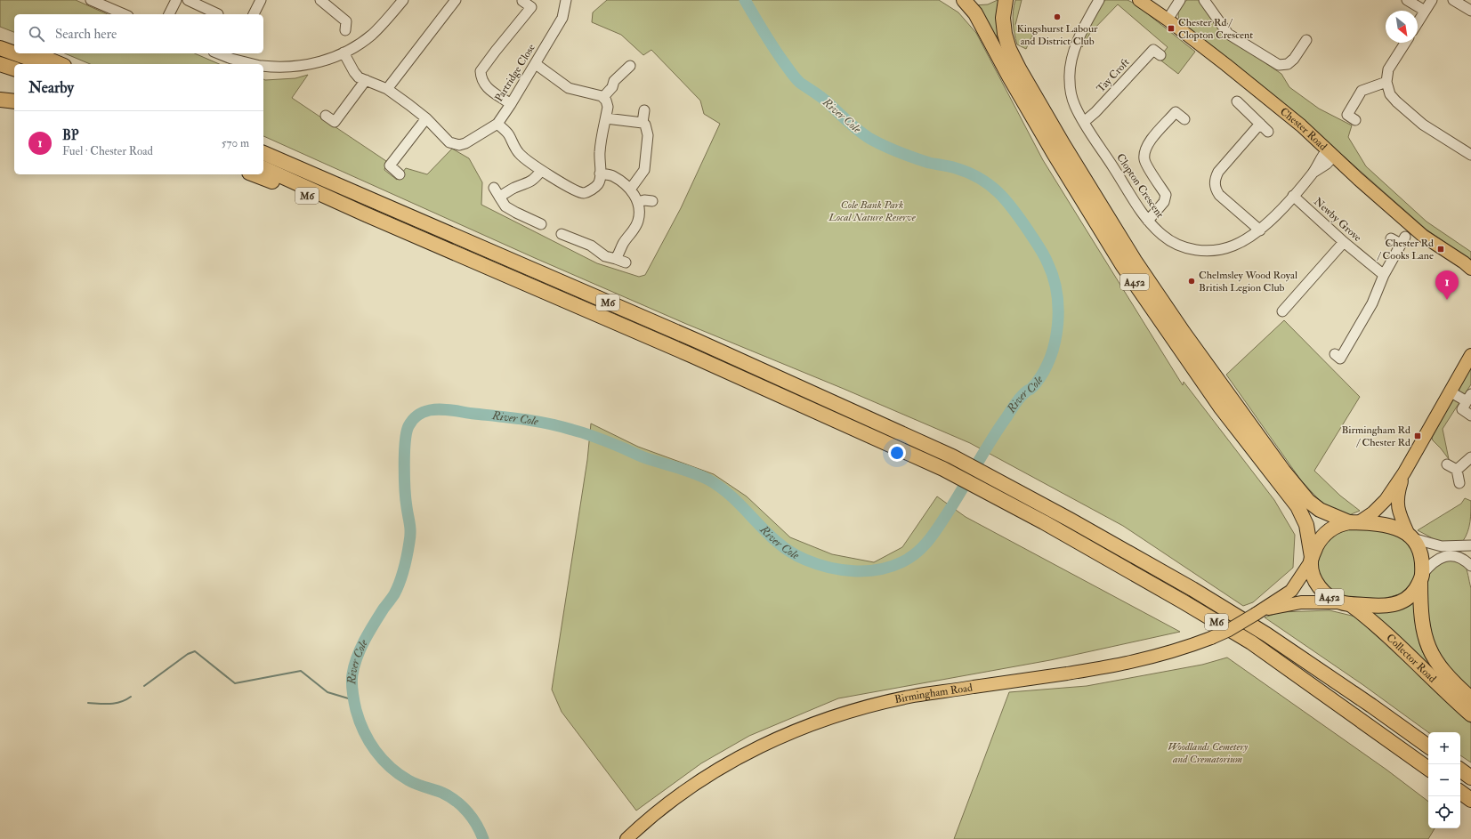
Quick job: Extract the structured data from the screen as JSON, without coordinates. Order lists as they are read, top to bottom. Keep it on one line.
{"streets":{"highway":["M6","A452","Collector Road"],"main road":["Chester Road","Birmingham Road"],"street":["Partridge Close","Tay Croft","Clopton Crescent","Newby Grove"]},"crossings":[["Tay Croft","Clopton Crescent"],["Chester Road","Clopton Crescent"],["Clopton Crescent","Newby Grove"],["A452","Collector Road"],["A452","Birmingham Road"],["Collector Road","Birmingham Road"]],"water":["River Cole"],"parks":["Cole Bank Park Local Nature Reserve","Woodlands Cemetery and Crematorium"],"places":{"other":["Kingshurst Labour and District Club","Chelmsley Wood Royal British Legion Club"],"transit":["Chester Rd / Clopton Crescent","Chester Rd / Cooks Lane","Birmingham Rd / Chester Rd"]},"north":"bottom right","page":{"search":"Search here","heading":"Nearby","list":[{"mark":"1","name":"BP","note":"Fuel · Chester Road","value":"570 m"}],"pins":"1","map_buttons":["+","−"]}}
